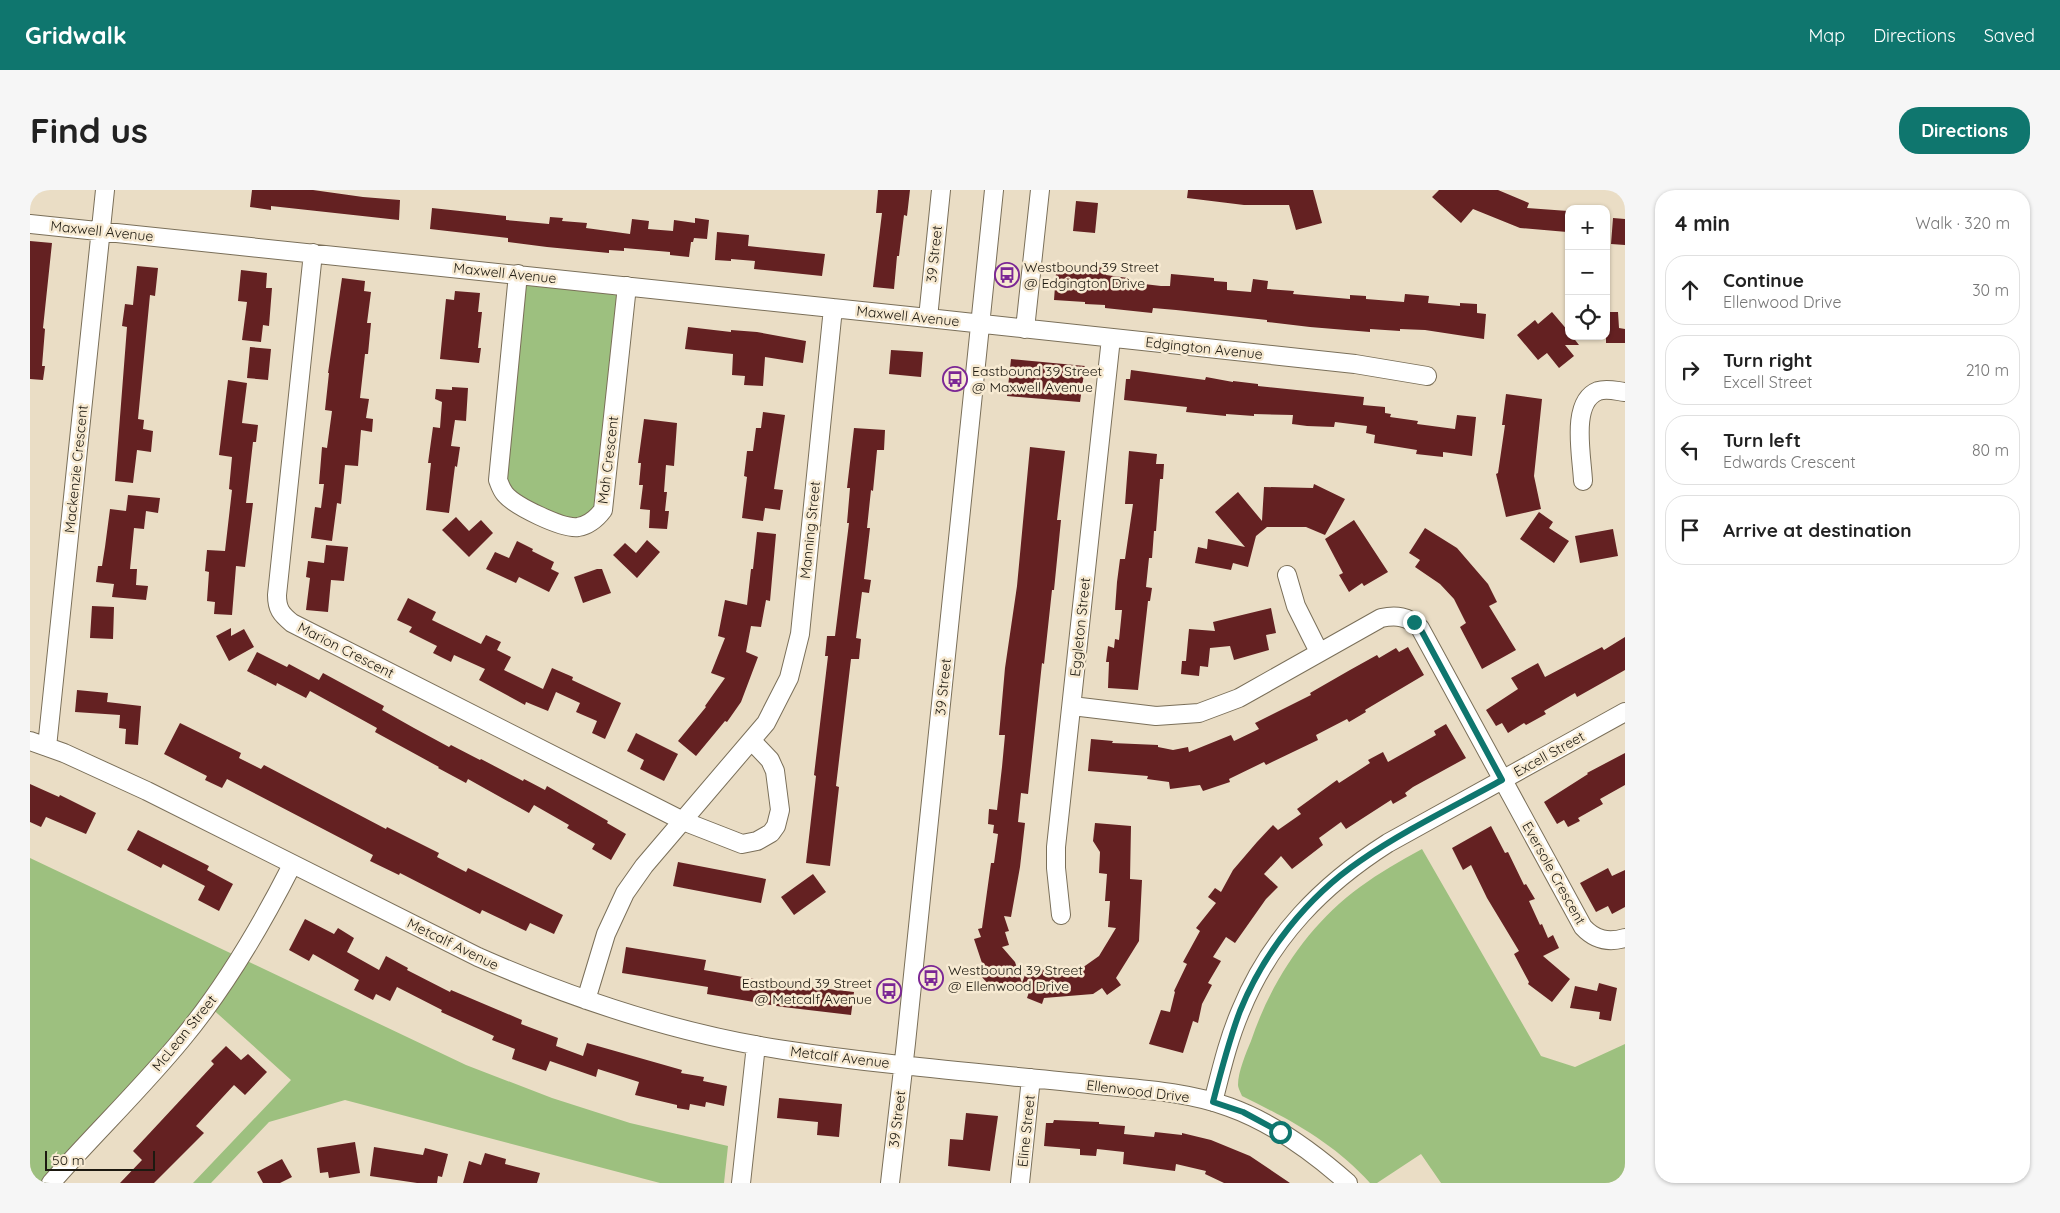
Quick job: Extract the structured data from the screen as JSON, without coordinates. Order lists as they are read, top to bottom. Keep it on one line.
{"streets":{"street":["Maxwell Avenue","39 Street","Edgington Avenue","Mah Crescent","Mackenzie Crescent","Manning Street","Eggleton Street","Marion Crescent","Excell Street","Eversole Crescent","Metcalf Avenue","McLean Street","Ellenwood Drive","Eline Street"]},"crossings":[["Maxwell Avenue","39 Street"],["Maxwell Avenue","Edgington Avenue"],["Maxwell Avenue","Mah Crescent"],["Maxwell Avenue","Mackenzie Crescent"],["Maxwell Avenue","Manning Street"],["Maxwell Avenue","Marion Crescent"],["39 Street","Edgington Avenue"],["39 Street","Metcalf Avenue"],["39 Street","Ellenwood Drive"],["Edgington Avenue","Eggleton Street"],["Mackenzie Crescent","Metcalf Avenue"],["Manning Street","Marion Crescent"],["Manning Street","Metcalf Avenue"],["Eggleton Street","Eversole Crescent"],["Excell Street","Eversole Crescent"],["Excell Street","Ellenwood Drive"],["Metcalf Avenue","McLean Street"],["Metcalf Avenue","Ellenwood Drive"],["Ellenwood Drive","Eline Street"]],"places":{"bus stop":["Westbound 39 Street @ Edgington Drive","Eastbound 39 Street @ Maxwell Avenue","Westbound 39 Street @ Ellenwood Drive","Eastbound 39 Street @ Metcalf Avenue"]},"scale_bar":"50 m","page":{"header":"Gridwalk","nav":["Map","Directions","Saved"],"buttons":"Directions","title":"Find us","heading":["4 min","Walk · 320 m"],"map_buttons":["+","−"],"list":[["Continue","Ellenwood Drive","30 m"],["Turn right","Excell Street","210 m"],["Turn left","Edwards Crescent","80 m"],"Arrive at destination"],"scale":"50 m"}}
